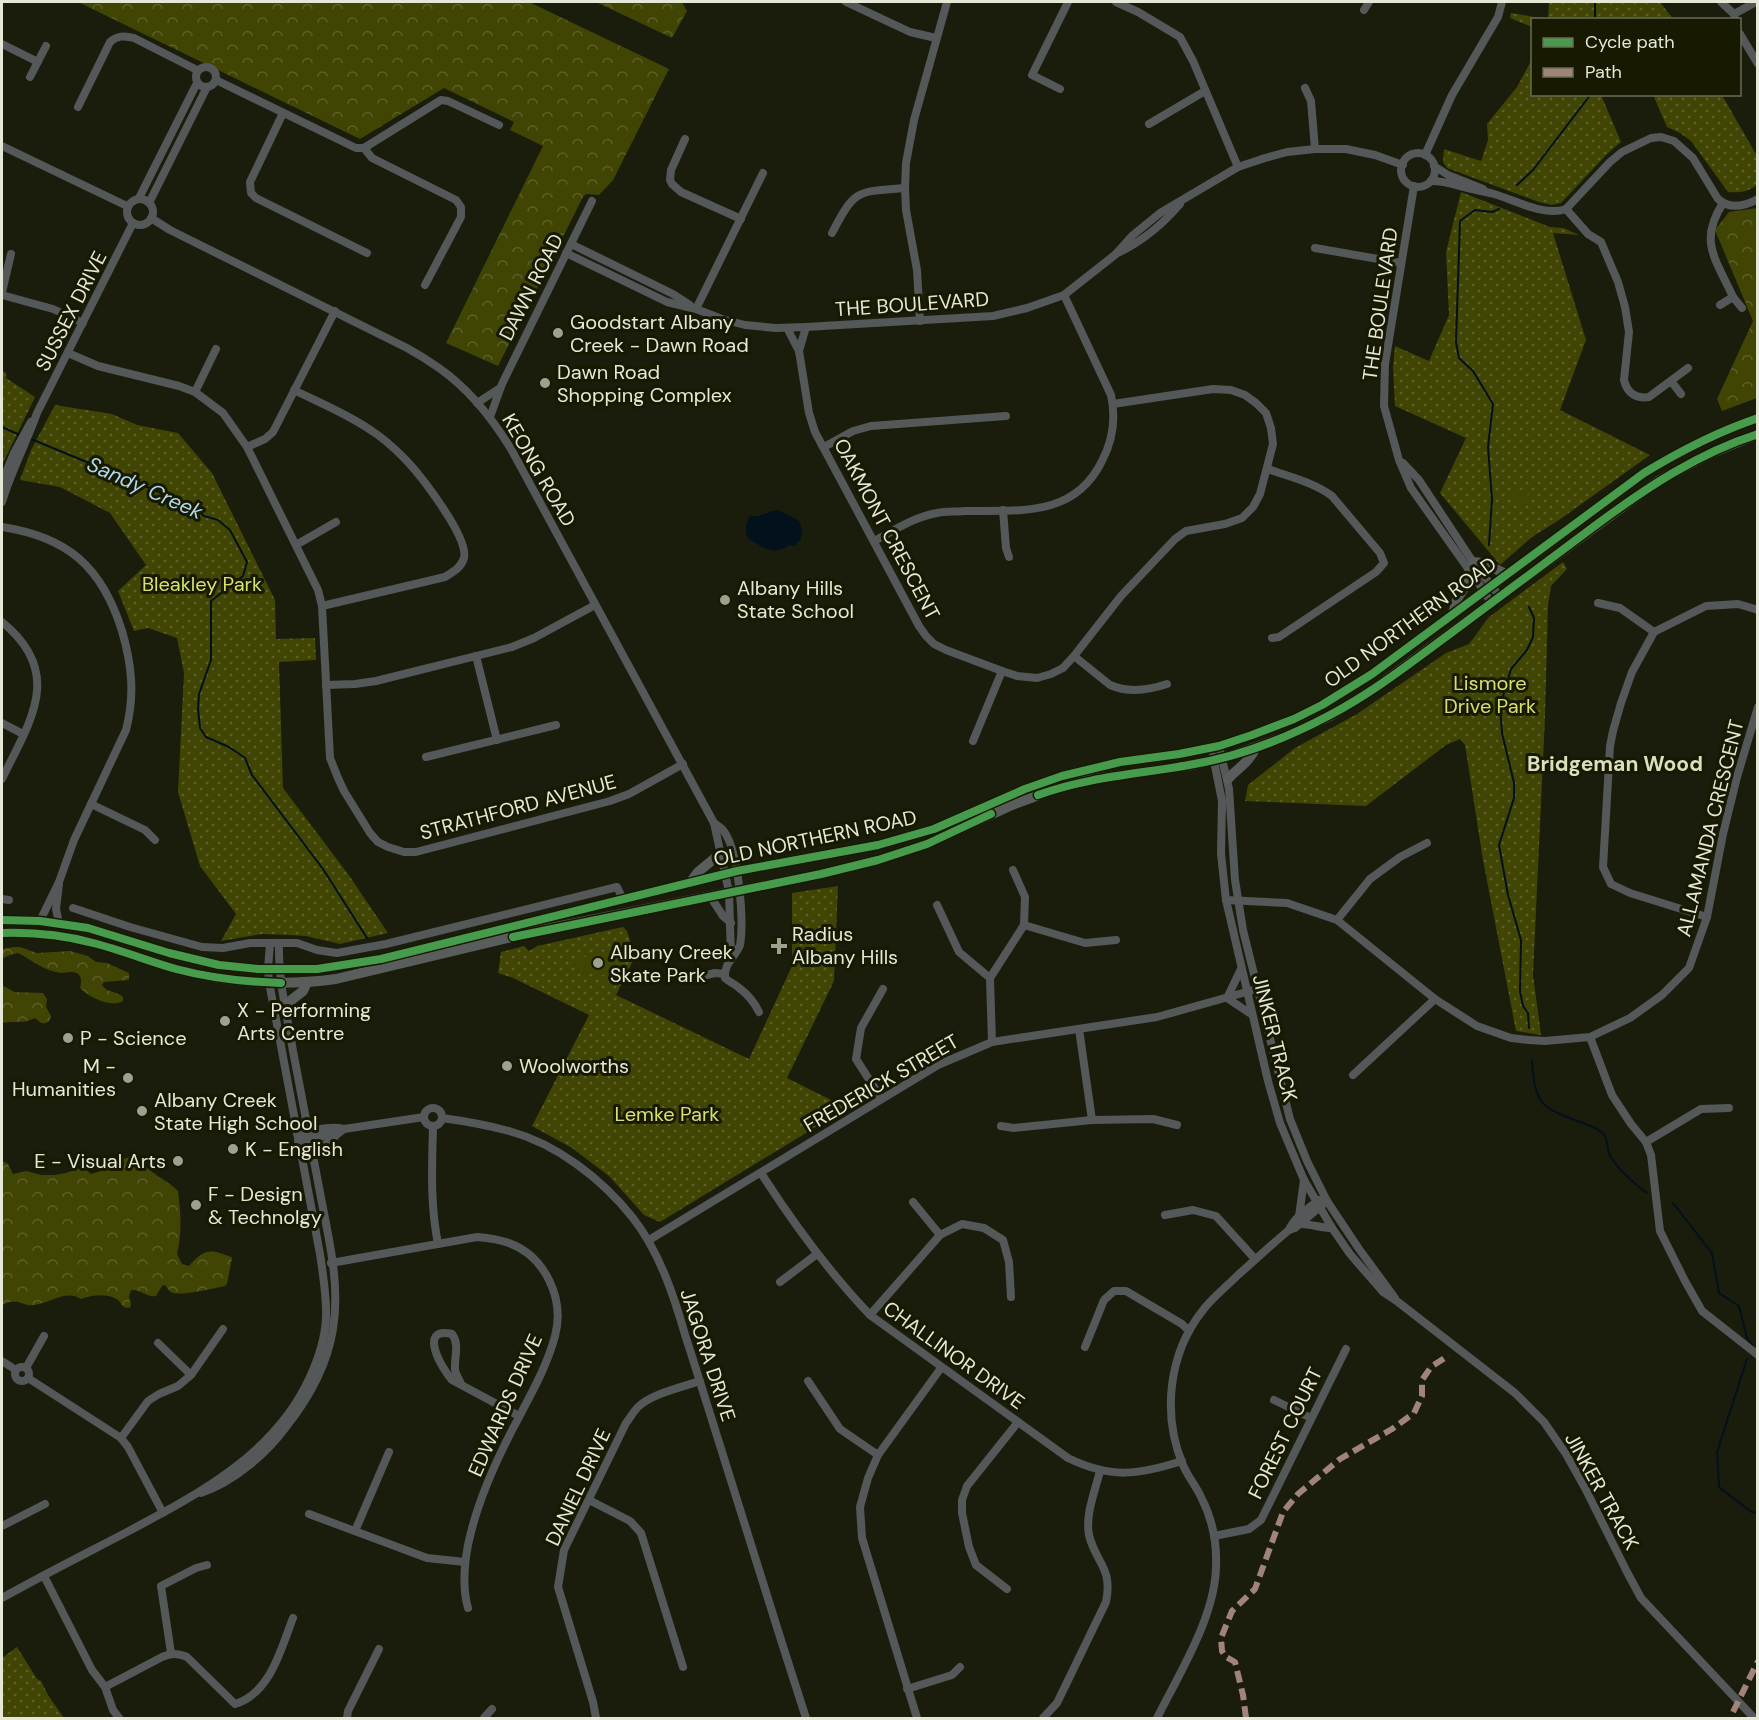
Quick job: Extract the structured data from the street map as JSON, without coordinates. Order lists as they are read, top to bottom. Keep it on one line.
{"streets":{"highway":["OLD NORTHERN ROAD"],"street":["DAWN ROAD","THE BOULEVARD","SUSSEX DRIVE","KEONG ROAD","OAKMONT CRESCENT","STRATHFORD AVENUE","ALLAMANDA CRESCENT","JINKER TRACK","FREDERICK STREET","JAGORA DRIVE","CHALLINOR DRIVE","EDWARDS DRIVE","FOREST COURT","DANIEL DRIVE"]},"crossings":[["DAWN ROAD","THE BOULEVARD"],["DAWN ROAD","KEONG ROAD"],["THE BOULEVARD","OAKMONT CRESCENT"],["THE BOULEVARD","OLD NORTHERN ROAD"],["SUSSEX DRIVE","KEONG ROAD"],["SUSSEX DRIVE","STRATHFORD AVENUE"],["KEONG ROAD","OLD NORTHERN ROAD"],["KEONG ROAD","STRATHFORD AVENUE"],["OLD NORTHERN ROAD","JINKER TRACK"],["ALLAMANDA CRESCENT","JINKER TRACK"],["JINKER TRACK","FREDERICK STREET"],["FREDERICK STREET","JAGORA DRIVE"],["FREDERICK STREET","CHALLINOR DRIVE"],["JAGORA DRIVE","DANIEL DRIVE"]],"districts":["Bridgeman Wood"],"water":["Sandy Creek"],"parks":["Bleakley Park","Lismore Drive Park","Lemke Park"],"places":{"other":["Goodstart Albany Creek - Dawn Road","Dawn Road Shopping Complex","Albany Hills State School","Albany Creek Skate Park","X - Performing Arts Centre","P - Science","Woolworths","M - Humanities","Albany Creek State High School","K - English","E - Visual Arts","F - Design & Technolgy"],"health":["Radius Albany Hills"]},"legend":["Cycle path","Path"]}
